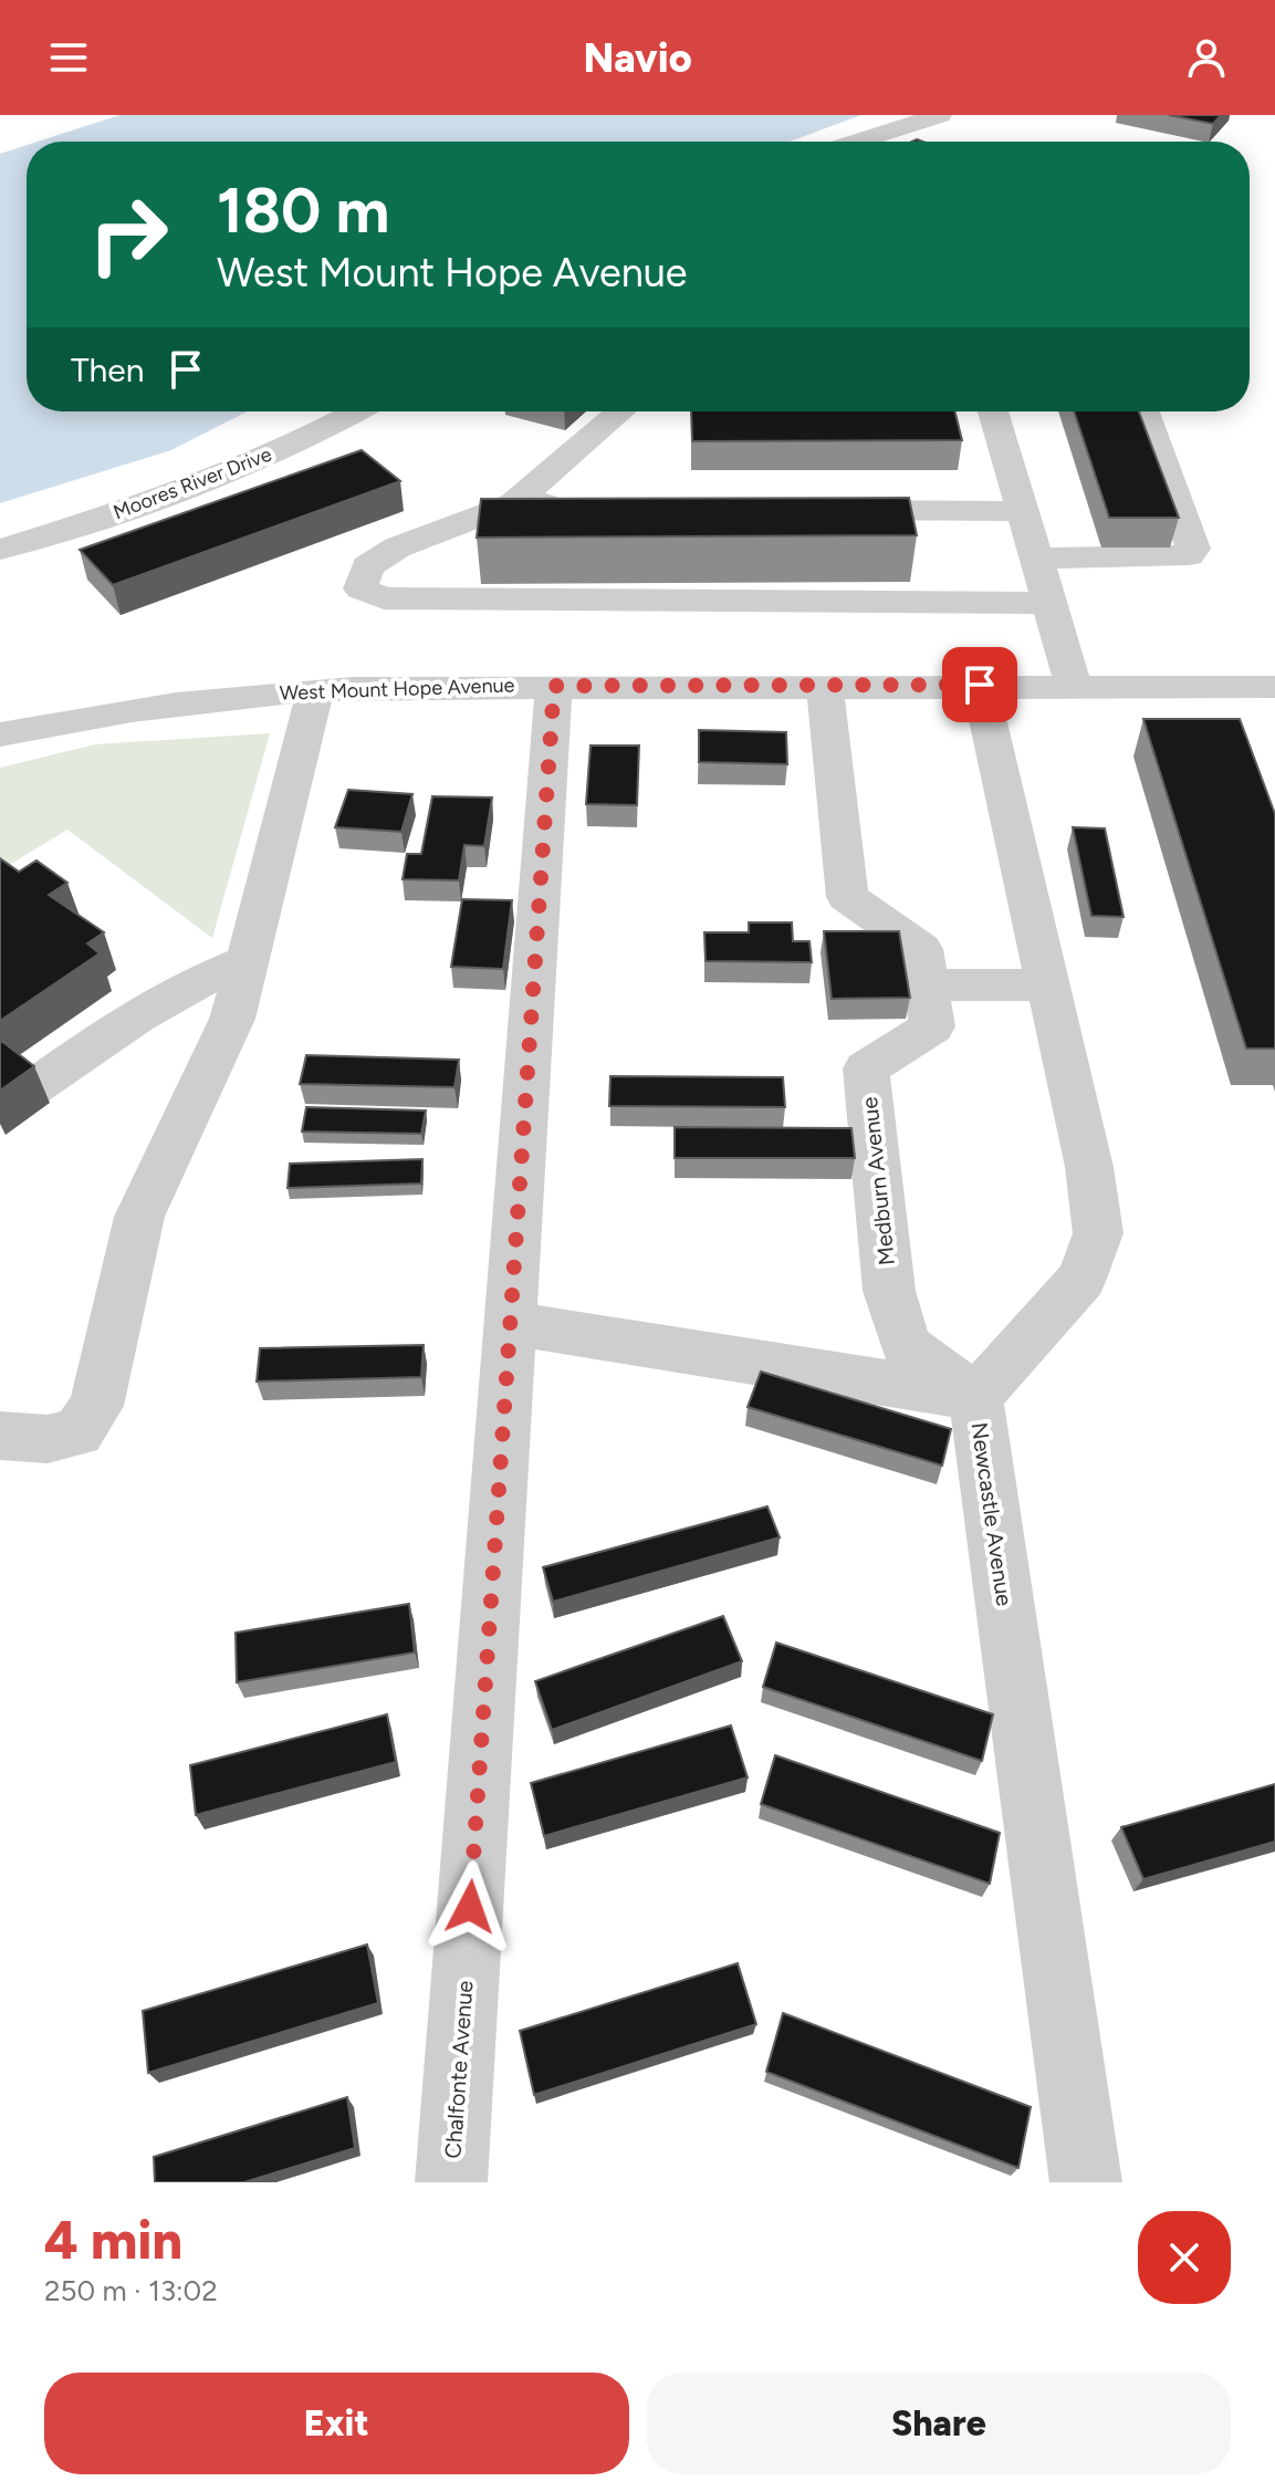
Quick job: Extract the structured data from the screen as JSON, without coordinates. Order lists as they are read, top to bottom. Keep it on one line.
{"streets":{"street":["Moores River Drive","West Mount Hope Avenue","Medburn Avenue","Newcastle Avenue","Chalfonte Avenue"]},"crossings":[["West Mount Hope Avenue","Medburn Avenue"],["West Mount Hope Avenue","Newcastle Avenue"],["West Mount Hope Avenue","Chalfonte Avenue"],["Medburn Avenue","Newcastle Avenue"]],"page":{"header":"Navio","turn":["180 m","West Mount Hope Avenue"],"then":"Then","heading":["4 min","250 m · 13:02"],"buttons":["Exit","Share"]}}
